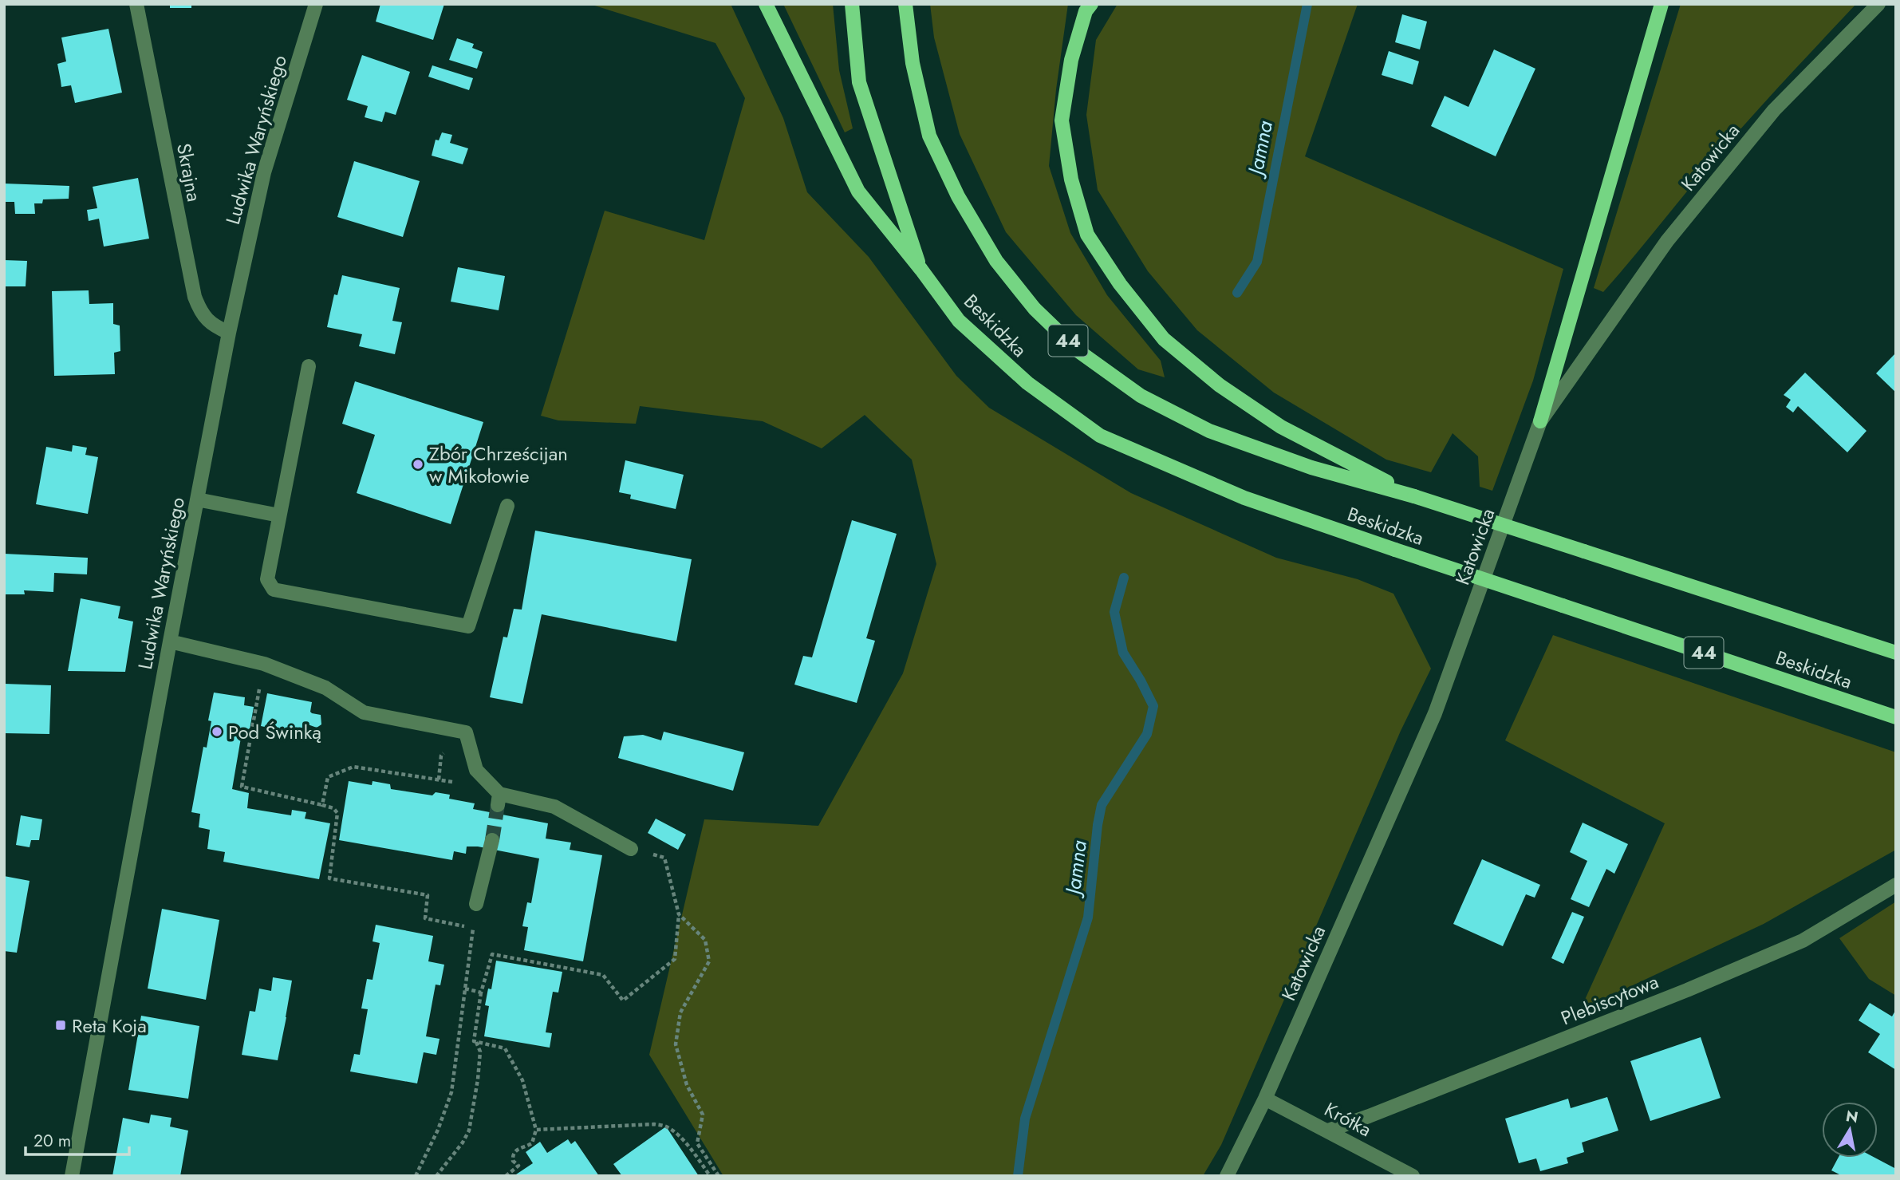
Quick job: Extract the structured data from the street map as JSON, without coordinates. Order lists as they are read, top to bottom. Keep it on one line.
{"streets":{"main road":["Beskidzka","44"],"street":["Ludwika Waryńskiego","Katowicka","Skrajna","Plebiscytowa","Krótka"]},"crossings":[["Ludwika Waryńskiego","Skrajna"],["Katowicka","Krótka"],["Beskidzka","44"],["Plebiscytowa","Krótka"]],"water":["Jamna"],"places":{"other":["Zbór Chrześcijan w Mikołowie","Pod Świnką"],"transit":["Reta Koja"]},"scale_bar":"20 m","north":"top"}
